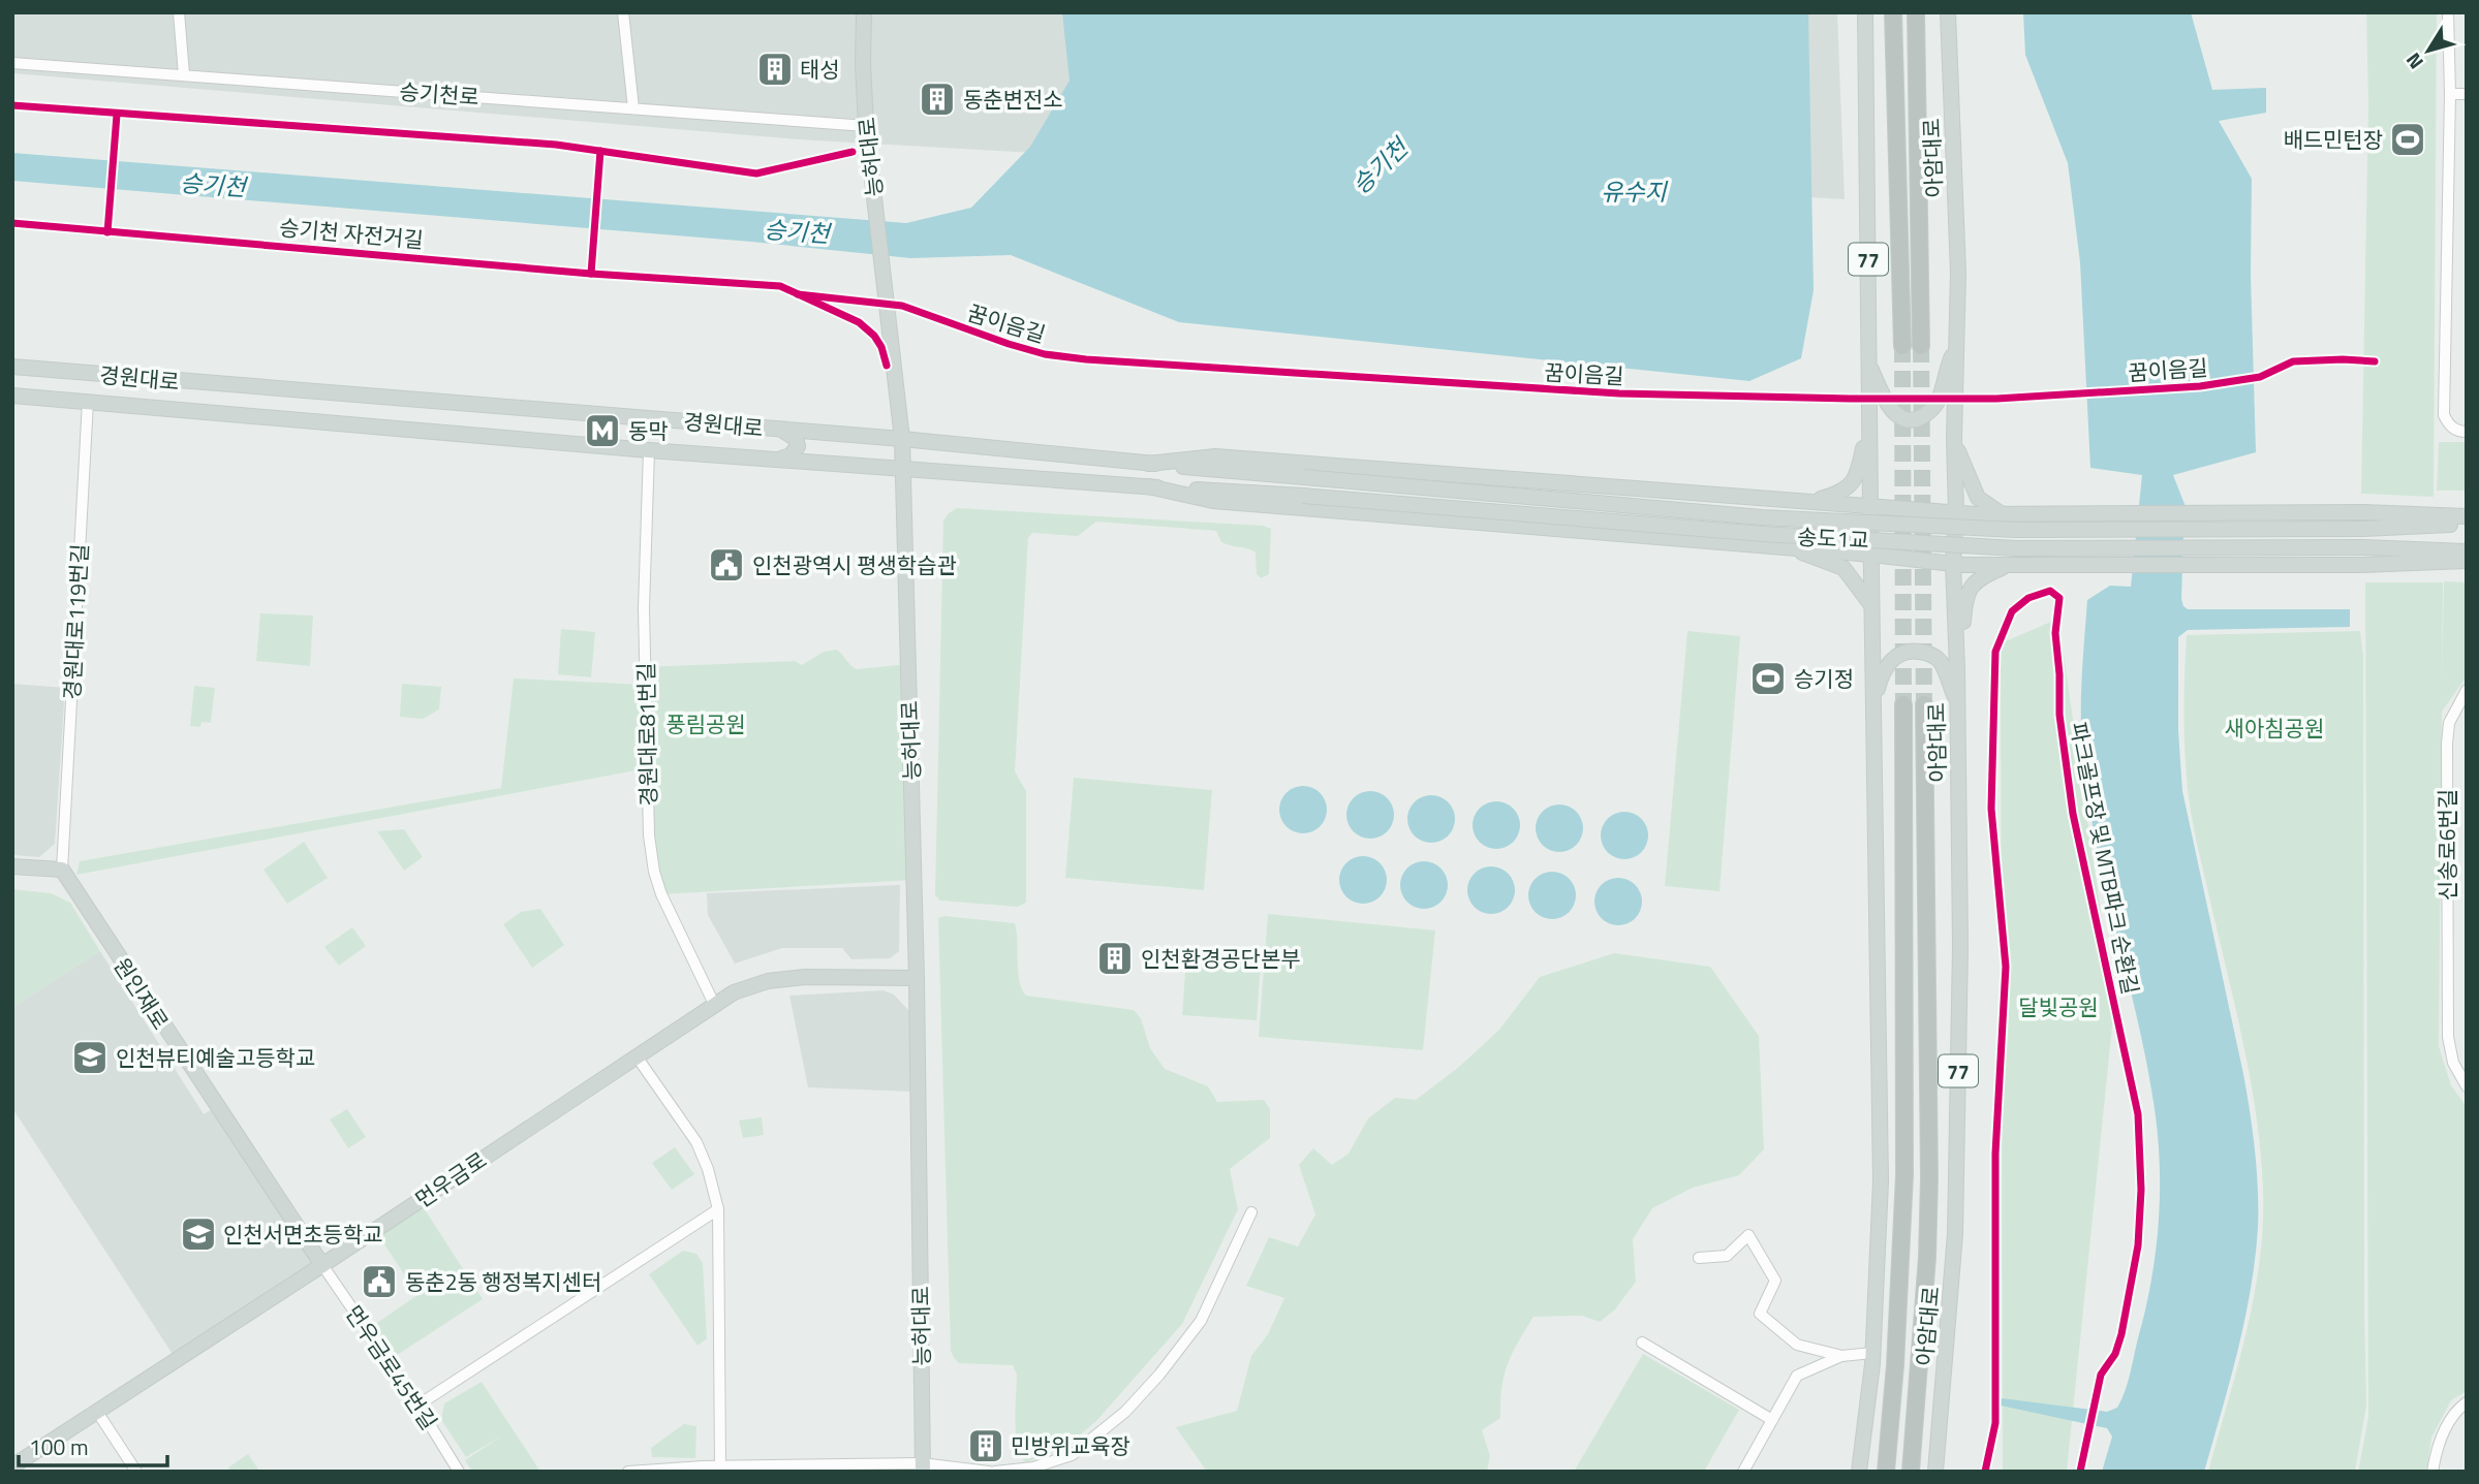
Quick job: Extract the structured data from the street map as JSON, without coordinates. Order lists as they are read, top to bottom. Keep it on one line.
{"streets":{"highway":["아암대로"],"main road":["능허대로","77","경원대로","송도1교","경원대로119번길","원인재로","먼우금로"],"street":["승기천로","경원대로81번길","신송로6번길","먼우금로45번길"],"cycle path":["승기천 자전거길","꿈이음길","파크골프장 및 MTB파크 순환길"]},"crossings":[["승기천로","능허대로"],["능허대로","경원대로"],["능허대로","먼우금로"],["경원대로","송도1교"],["경원대로","경원대로119번길"],["경원대로","경원대로81번길"],["경원대로119번길","원인재로"],["경원대로81번길","먼우금로"],["원인재로","먼우금로"],["원인재로","먼우금로45번길"],["먼우금로","먼우금로45번길"]],"water":["승기천","유수지"],"parks":["풍림공원","새아침공원","달빛공원"],"places":{"building":["태성","동춘변전소","인천환경공단본부","민방위교육장"],"sports":["배드민턴장","승기정"],"metro station":["동막"],"public building":["인천광역시 평생학습관","동춘2동 행정복지센터"],"school or university":["인천뷰티예술고등학교","인천서면초등학교"]},"scale_bar":"100 m","north":"bottom left"}
